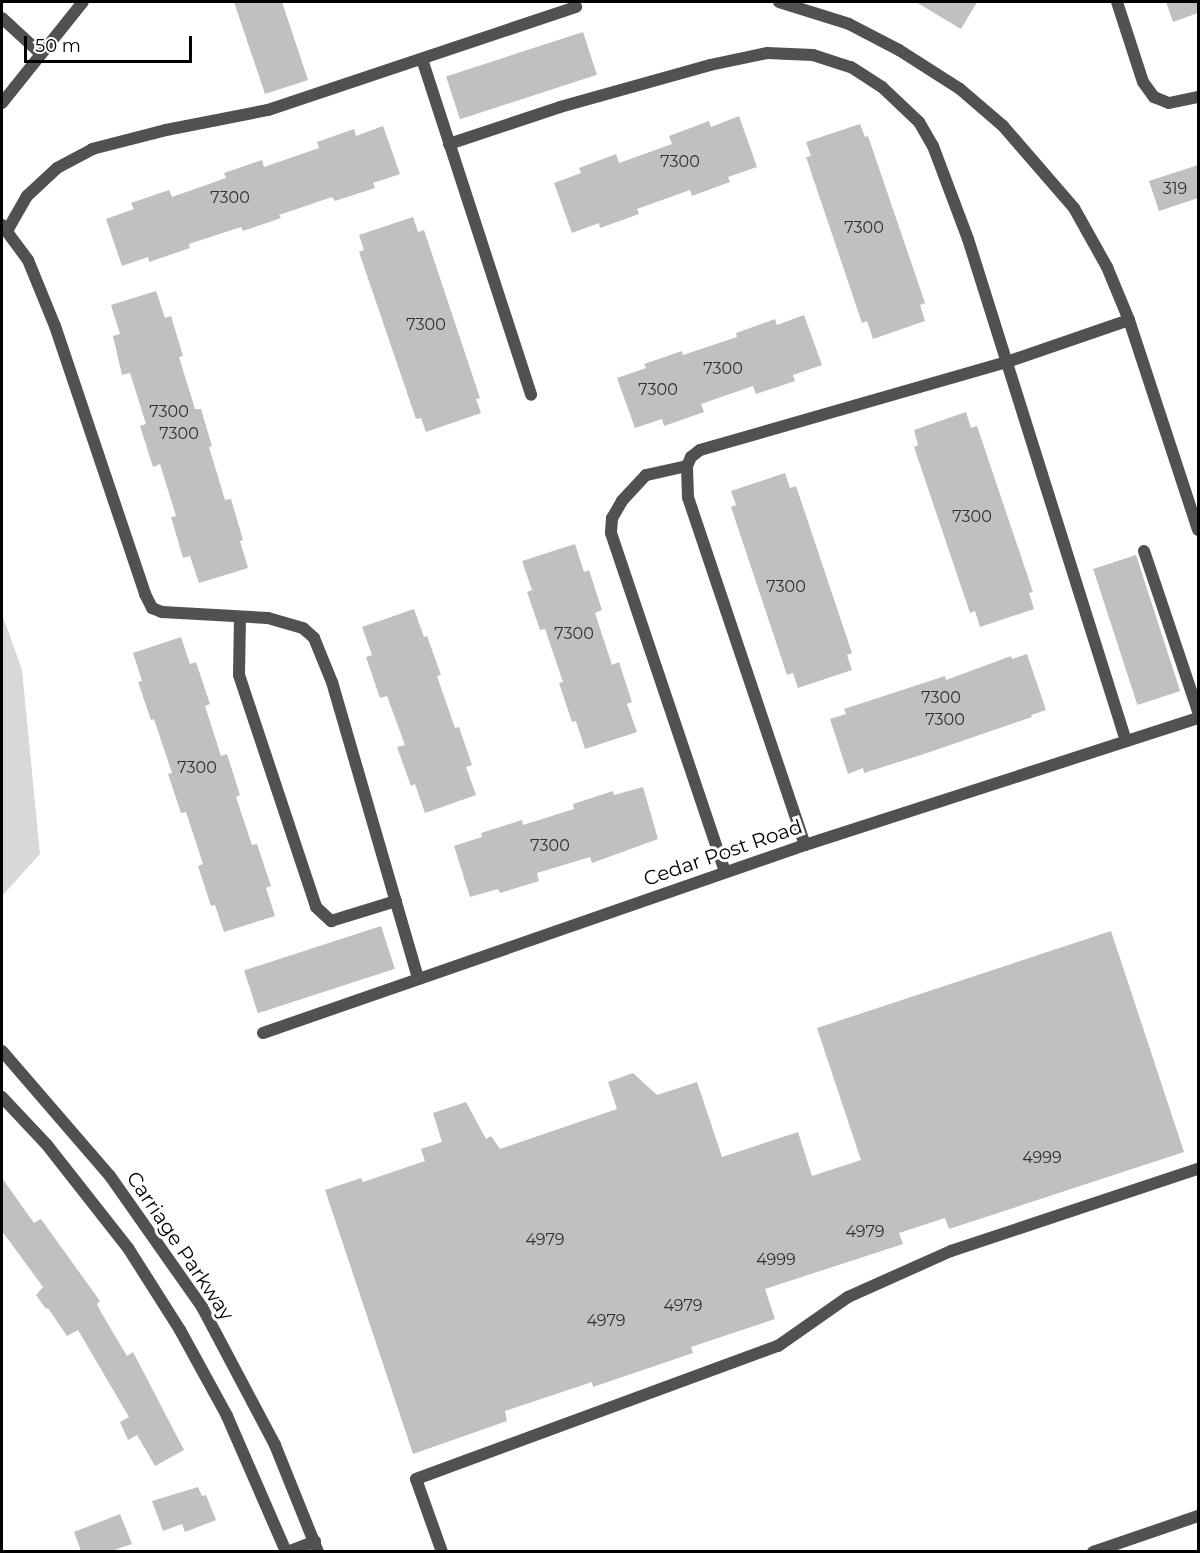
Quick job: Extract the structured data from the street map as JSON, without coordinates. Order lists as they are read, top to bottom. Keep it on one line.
{"streets":{"street":["Cedar Post Road","Carriage Parkway"]},"house_numbers":["7300","319","7300","7300","7300","7300","7300","7300","7300","7300","7300","7300","7300","7300","7300","7300","4999","4979","4979","4999","4979","4979"],"scale_bar":"50 m"}
